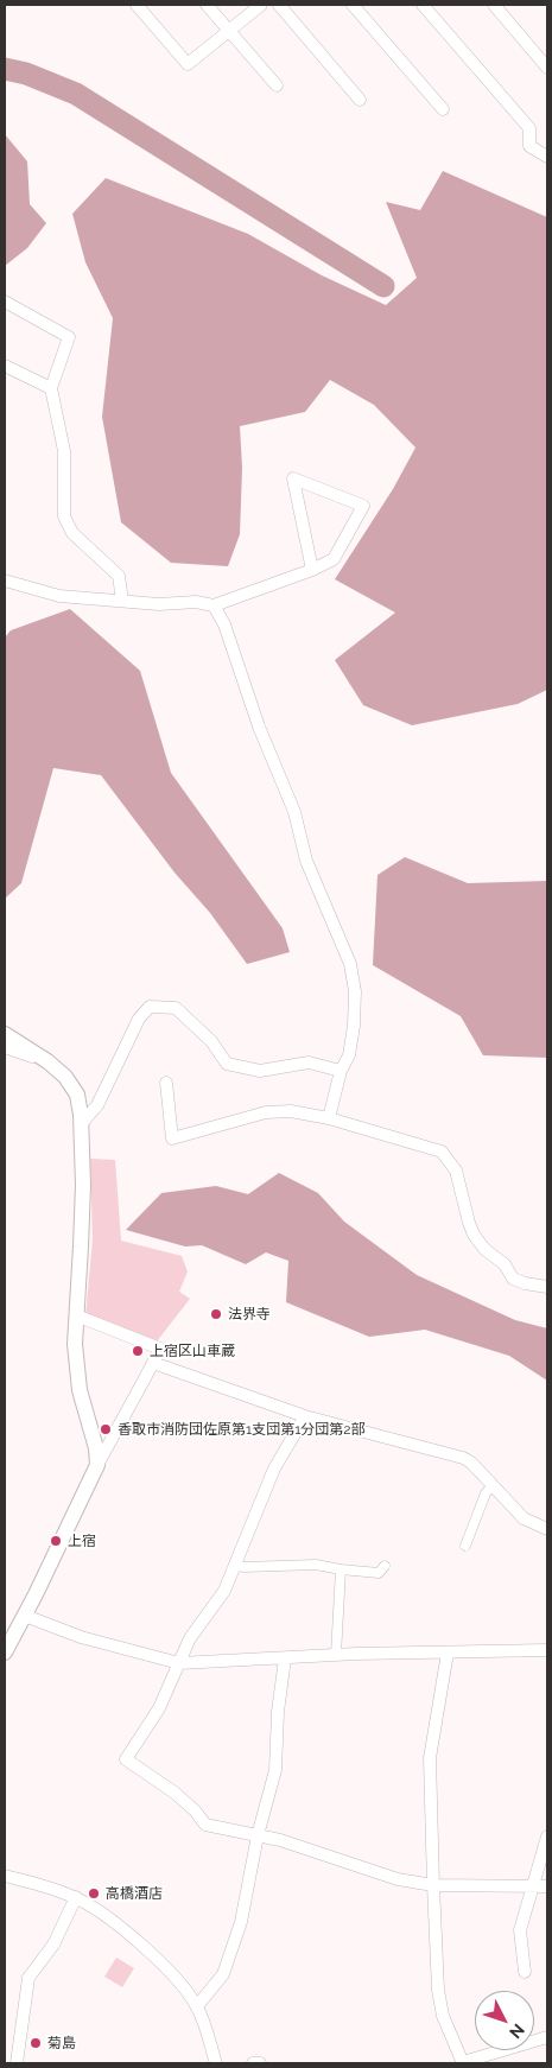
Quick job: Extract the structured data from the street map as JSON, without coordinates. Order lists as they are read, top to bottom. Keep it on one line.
{"places":["法界寺","上宿区山車蔵","香取市消防団佐原第1支団第1分団第2部","上宿","高橋酒店","菊島"],"north":"bottom right"}
